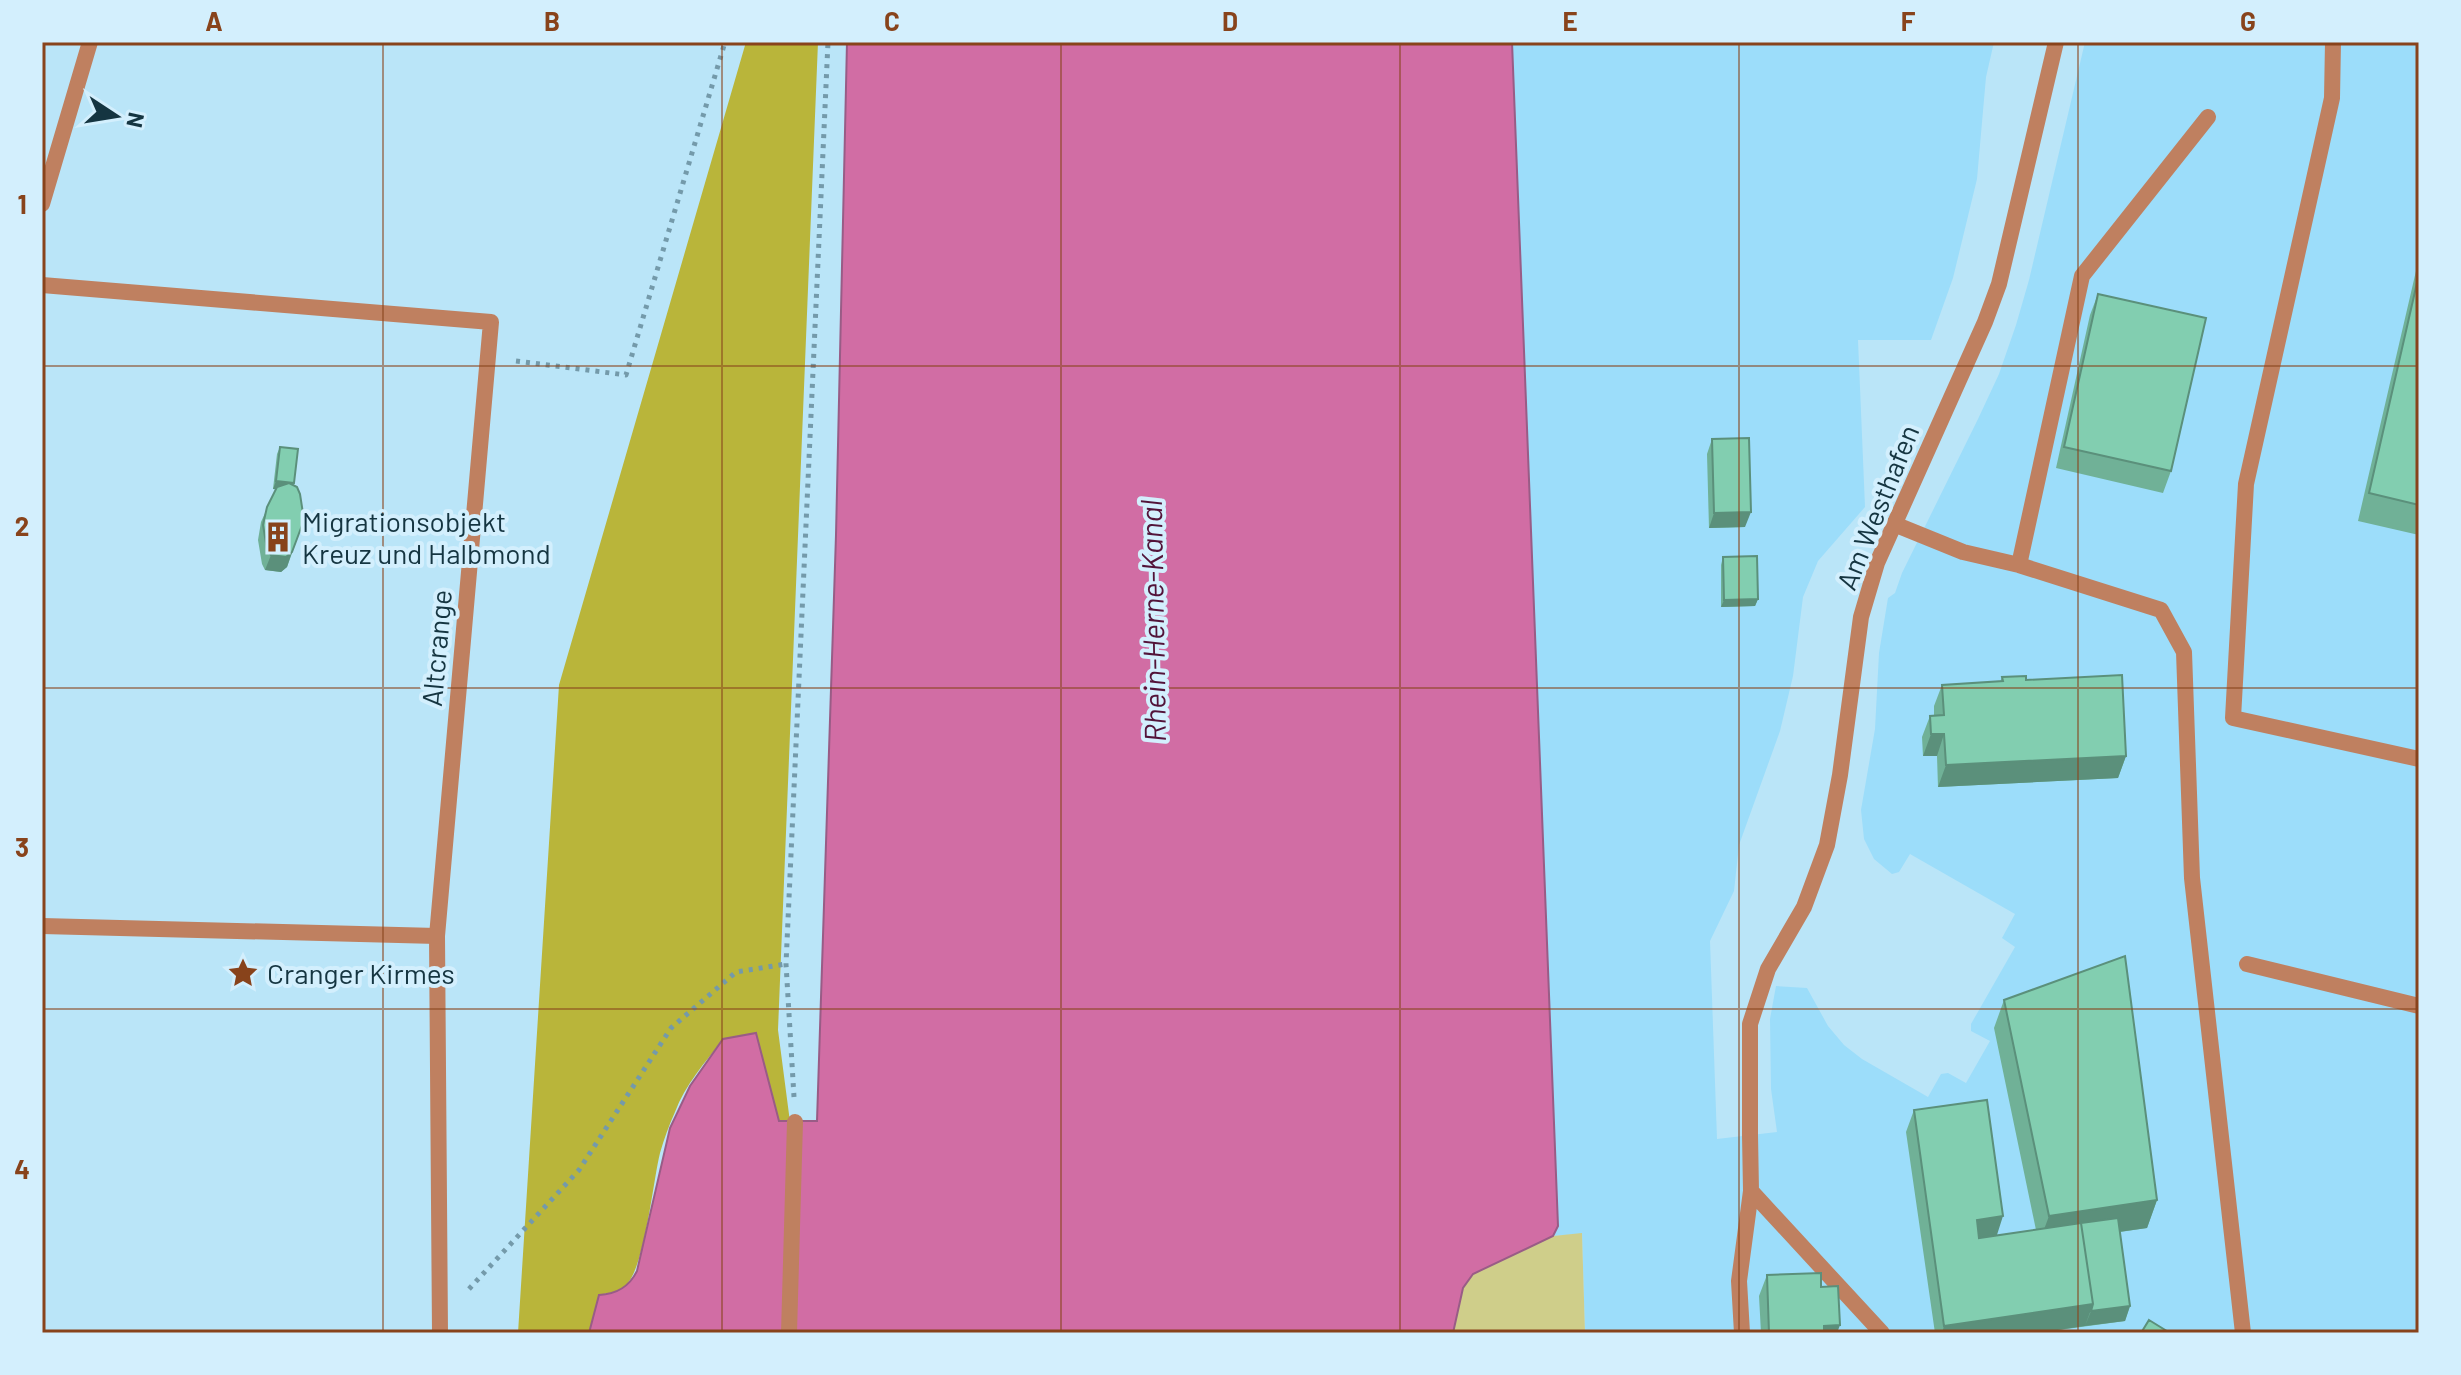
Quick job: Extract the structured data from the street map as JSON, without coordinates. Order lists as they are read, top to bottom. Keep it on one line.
{"streets":{"street":["Am Westhafen","Altcrange"]},"water":["Rhein-Herne-Kanal"],"places":{"building":["Migrationsobjekt Kreuz und Halbmond"],"place":["Cranger Kirmes"]},"north":"right","grid":{"columns":["A","B","C","D","E","F","G"],"rows":["1","2","3","4"]}}
